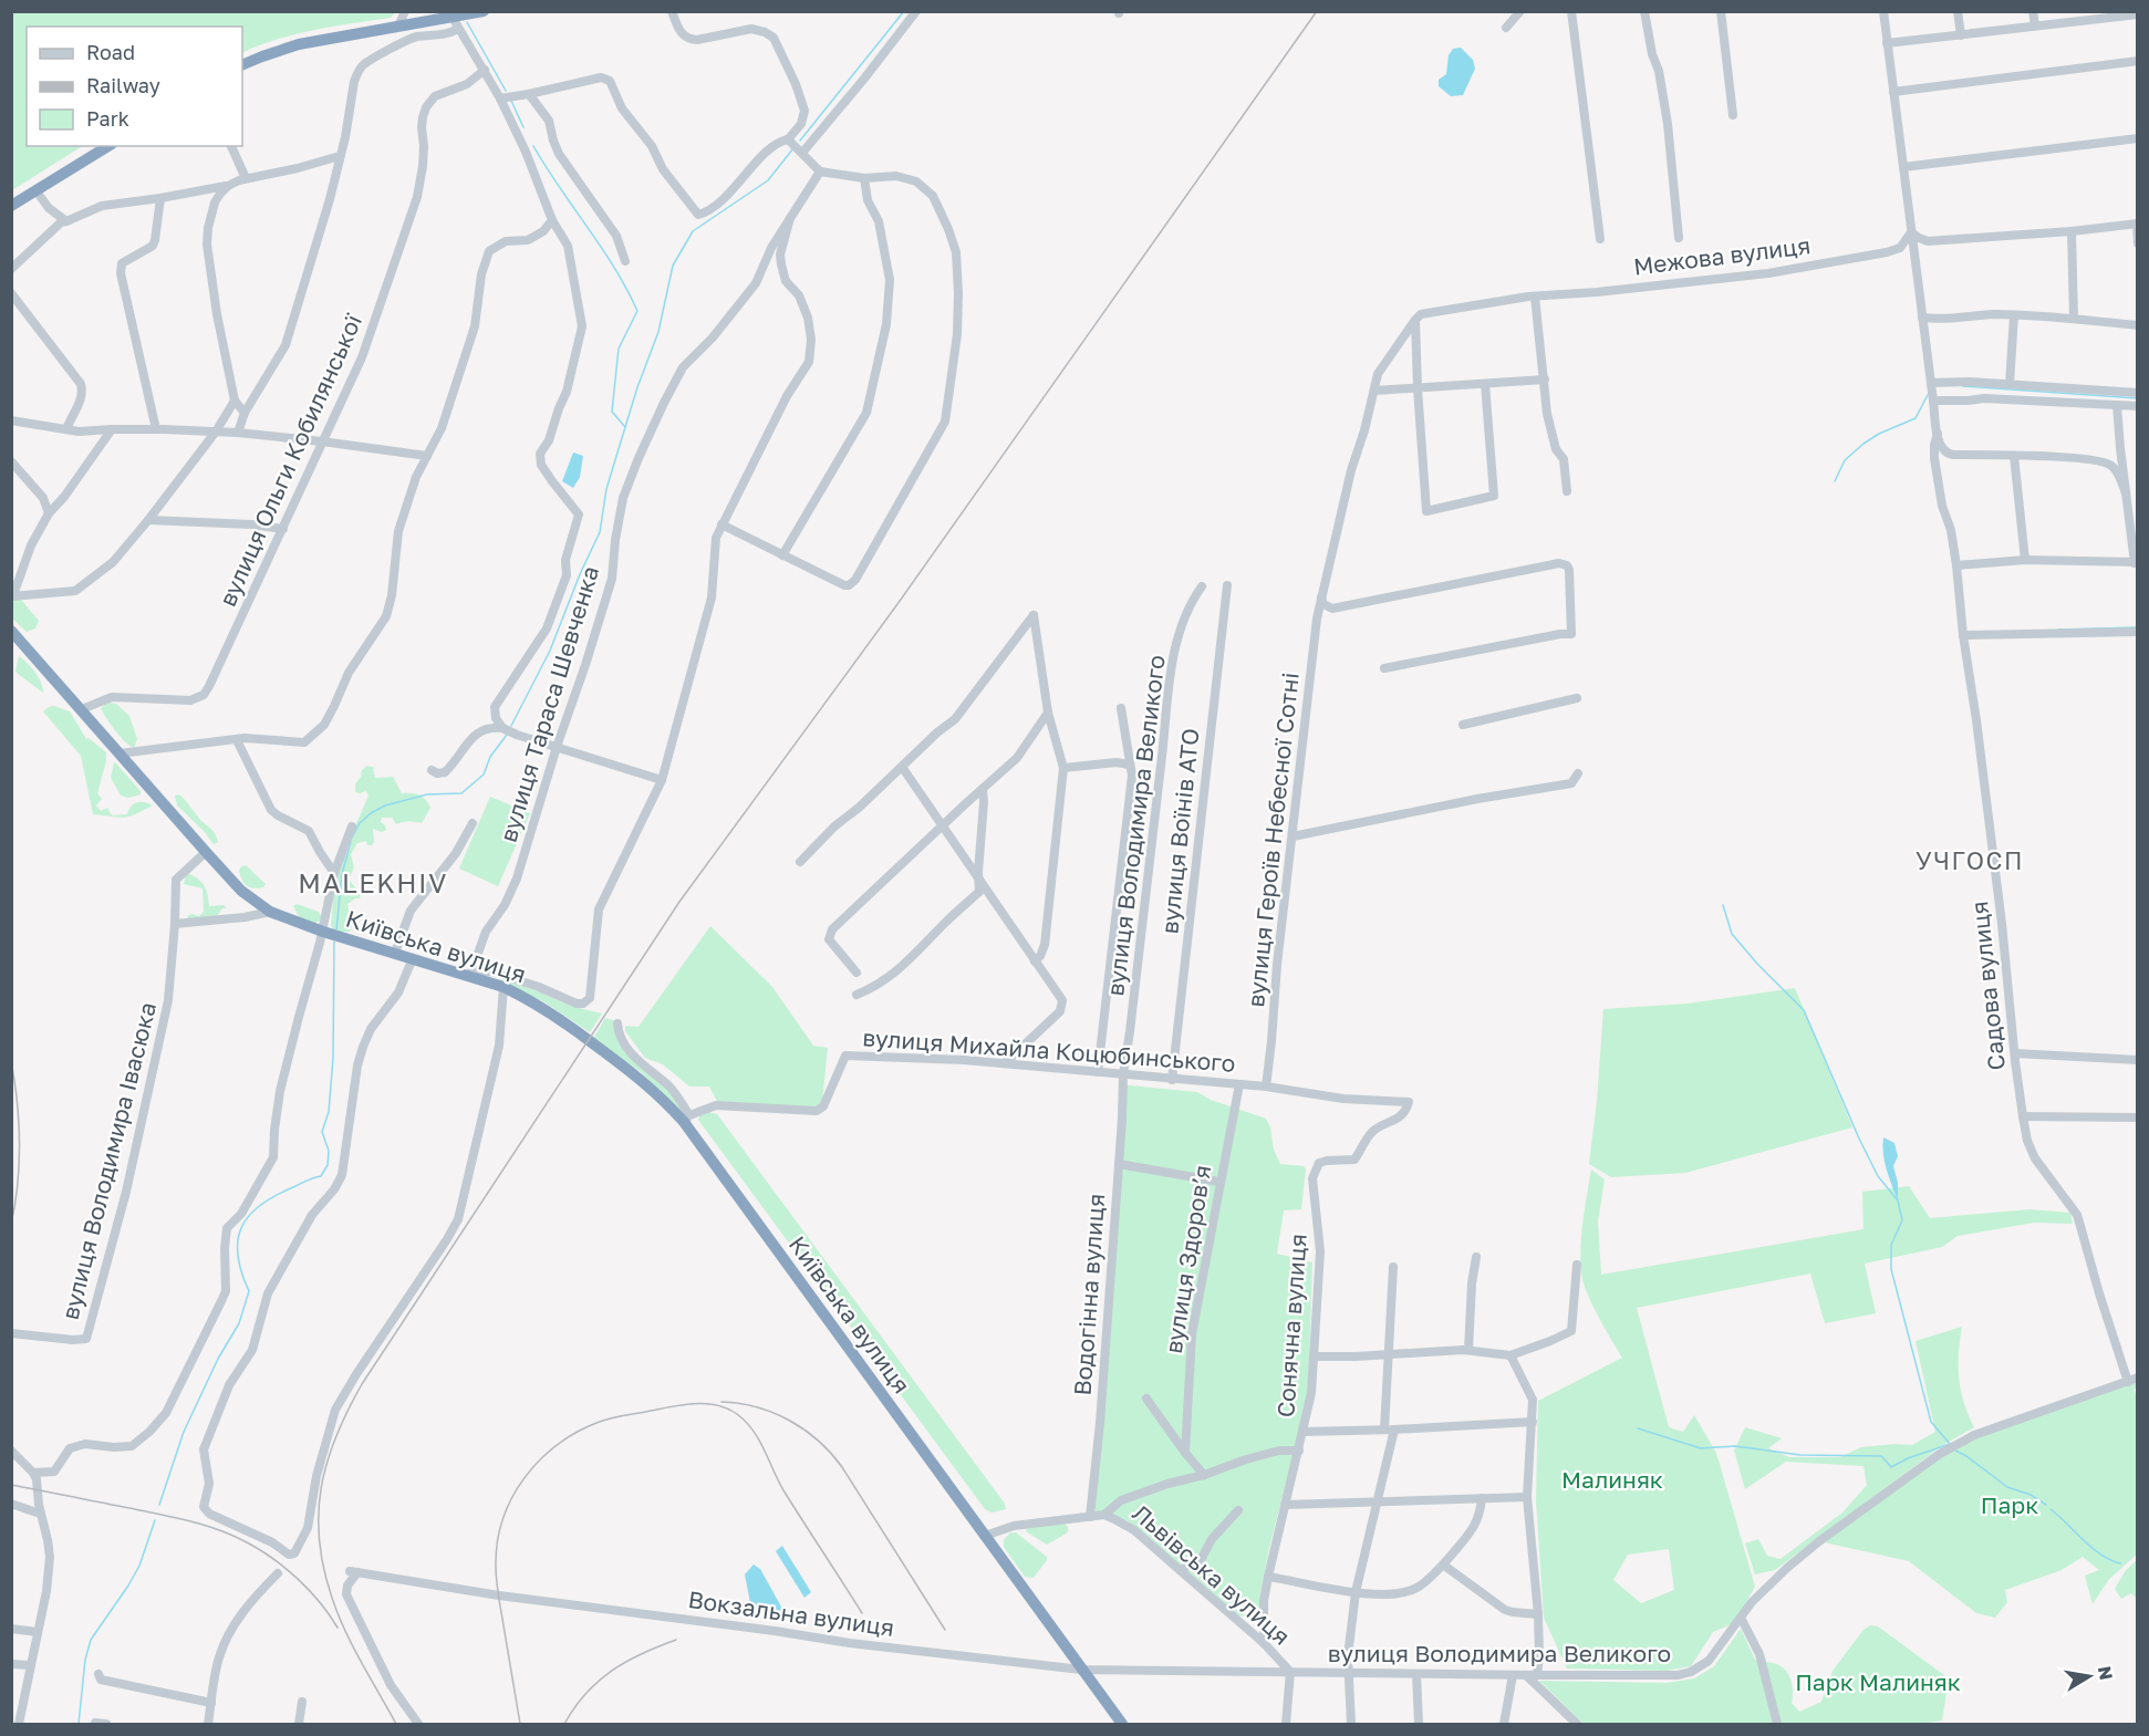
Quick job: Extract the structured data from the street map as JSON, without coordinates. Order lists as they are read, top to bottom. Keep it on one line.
{"streets":{"highway":["Київська вулиця"],"street":["Межова вулиця","вулиця Ольги Кобилянської","вулиця Тараса Шевченка","вулиця Володимира Великого","вулиця Воїнів АТО","вулиця Героїв Небесної Сотні","Садова вулиця","вулиця Михайла Коцюбинського","вулиця Володимира Івасюка","вулиця Здоровʼя","Водогінна вулиця","Сонячна вулиця","Львівська вулиця","Вокзальна вулиця"]},"crossings":[["Межова вулиця","вулиця Героїв Небесної Сотні"],["Межова вулиця","Садова вулиця"],["вулиця Ольги Кобилянської","Київська вулиця"],["вулиця Тараса Шевченка","Київська вулиця"],["вулиця Володимира Великого","Садова вулиця"],["вулиця Володимира Великого","вулиця Михайла Коцюбинського"],["вулиця Володимира Великого","Водогінна вулиця"],["вулиця Володимира Великого","Львівська вулиця"],["вулиця Володимира Великого","Вокзальна вулиця"],["вулиця Воїнів АТО","вулиця Михайла Коцюбинського"],["вулиця Героїв Небесної Сотні","вулиця Михайла Коцюбинського"],["Київська вулиця","вулиця Михайла Коцюбинського"],["Київська вулиця","вулиця Володимира Івасюка"],["Київська вулиця","Львівська вулиця"],["вулиця Михайла Коцюбинського","вулиця Здоровʼя"],["вулиця Михайла Коцюбинського","Водогінна вулиця"],["вулиця Михайла Коцюбинського","Сонячна вулиця"],["Водогінна вулиця","Львівська вулиця"],["Сонячна вулиця","Львівська вулиця"]],"districts":["УЧГОСП","MALEKHIV"],"parks":["Малиняк","Парк","Парк Малиняк"],"legend":["Road","Railway","Park"],"north":"right"}
